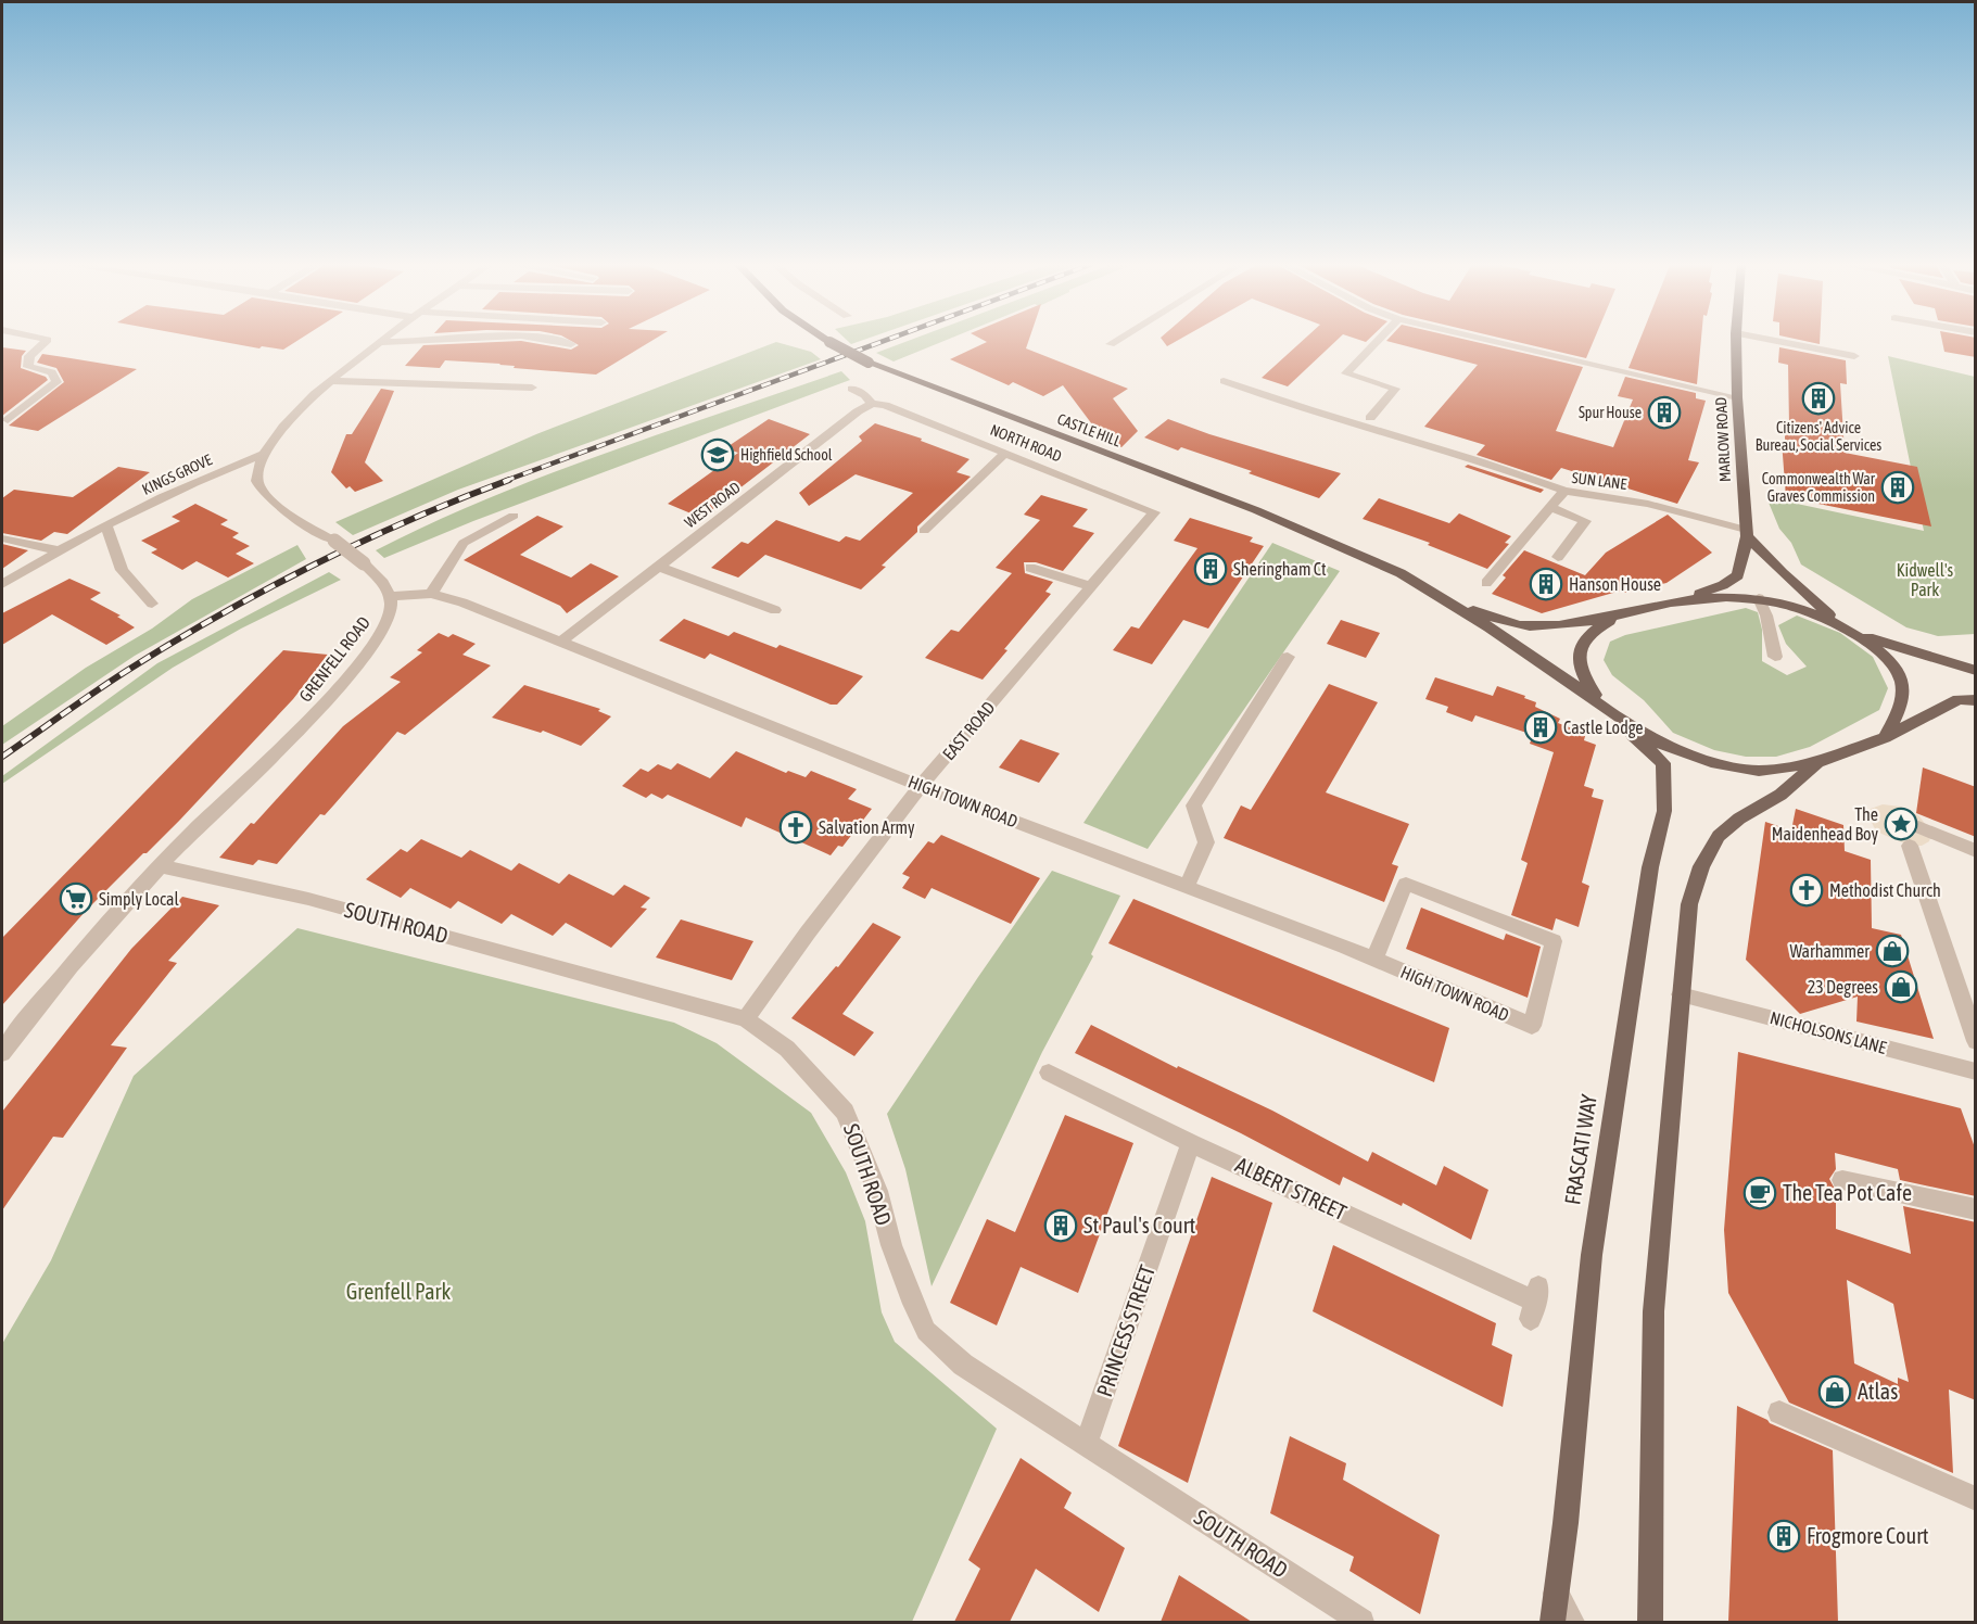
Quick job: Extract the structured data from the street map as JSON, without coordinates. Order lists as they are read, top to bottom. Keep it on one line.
{"streets":{"main road":["CASTLE HILL","MARLOW ROAD","FRASCATI WAY"],"street":["NORTH ROAD","KINGS GROVE","SUN LANE","WEST ROAD","GRENFELL ROAD","EAST ROAD","HIGH TOWN ROAD","SOUTH ROAD","NICHOLSONS LANE","ALBERT STREET","PRINCESS STREET"]},"crossings":[["MARLOW ROAD","SUN LANE"],["NORTH ROAD","WEST ROAD"],["NORTH ROAD","EAST ROAD"],["WEST ROAD","HIGH TOWN ROAD"],["GRENFELL ROAD","HIGH TOWN ROAD"],["GRENFELL ROAD","SOUTH ROAD"],["EAST ROAD","HIGH TOWN ROAD"],["EAST ROAD","SOUTH ROAD"],["SOUTH ROAD","PRINCESS STREET"],["ALBERT STREET","PRINCESS STREET"]],"parks":["Kidwell's Park","Grenfell Park"],"places":{"building":["Citizens' Advice Bureau, Social Services","Spur House","Commonwealth War Graves Commission","Sheringham Ct","Hanson House","Castle Lodge","St Paul's Court","Frogmore Court"],"school or university":["Highfield School"],"place":["The Maidenhead Boy"],"church":["Salvation Army","Methodist Church"],"supermarket":["Simply Local"],"shop":["Warhammer","23 Degrees","Atlas"],"cafe":["The Tea Pot Cafe"]}}
